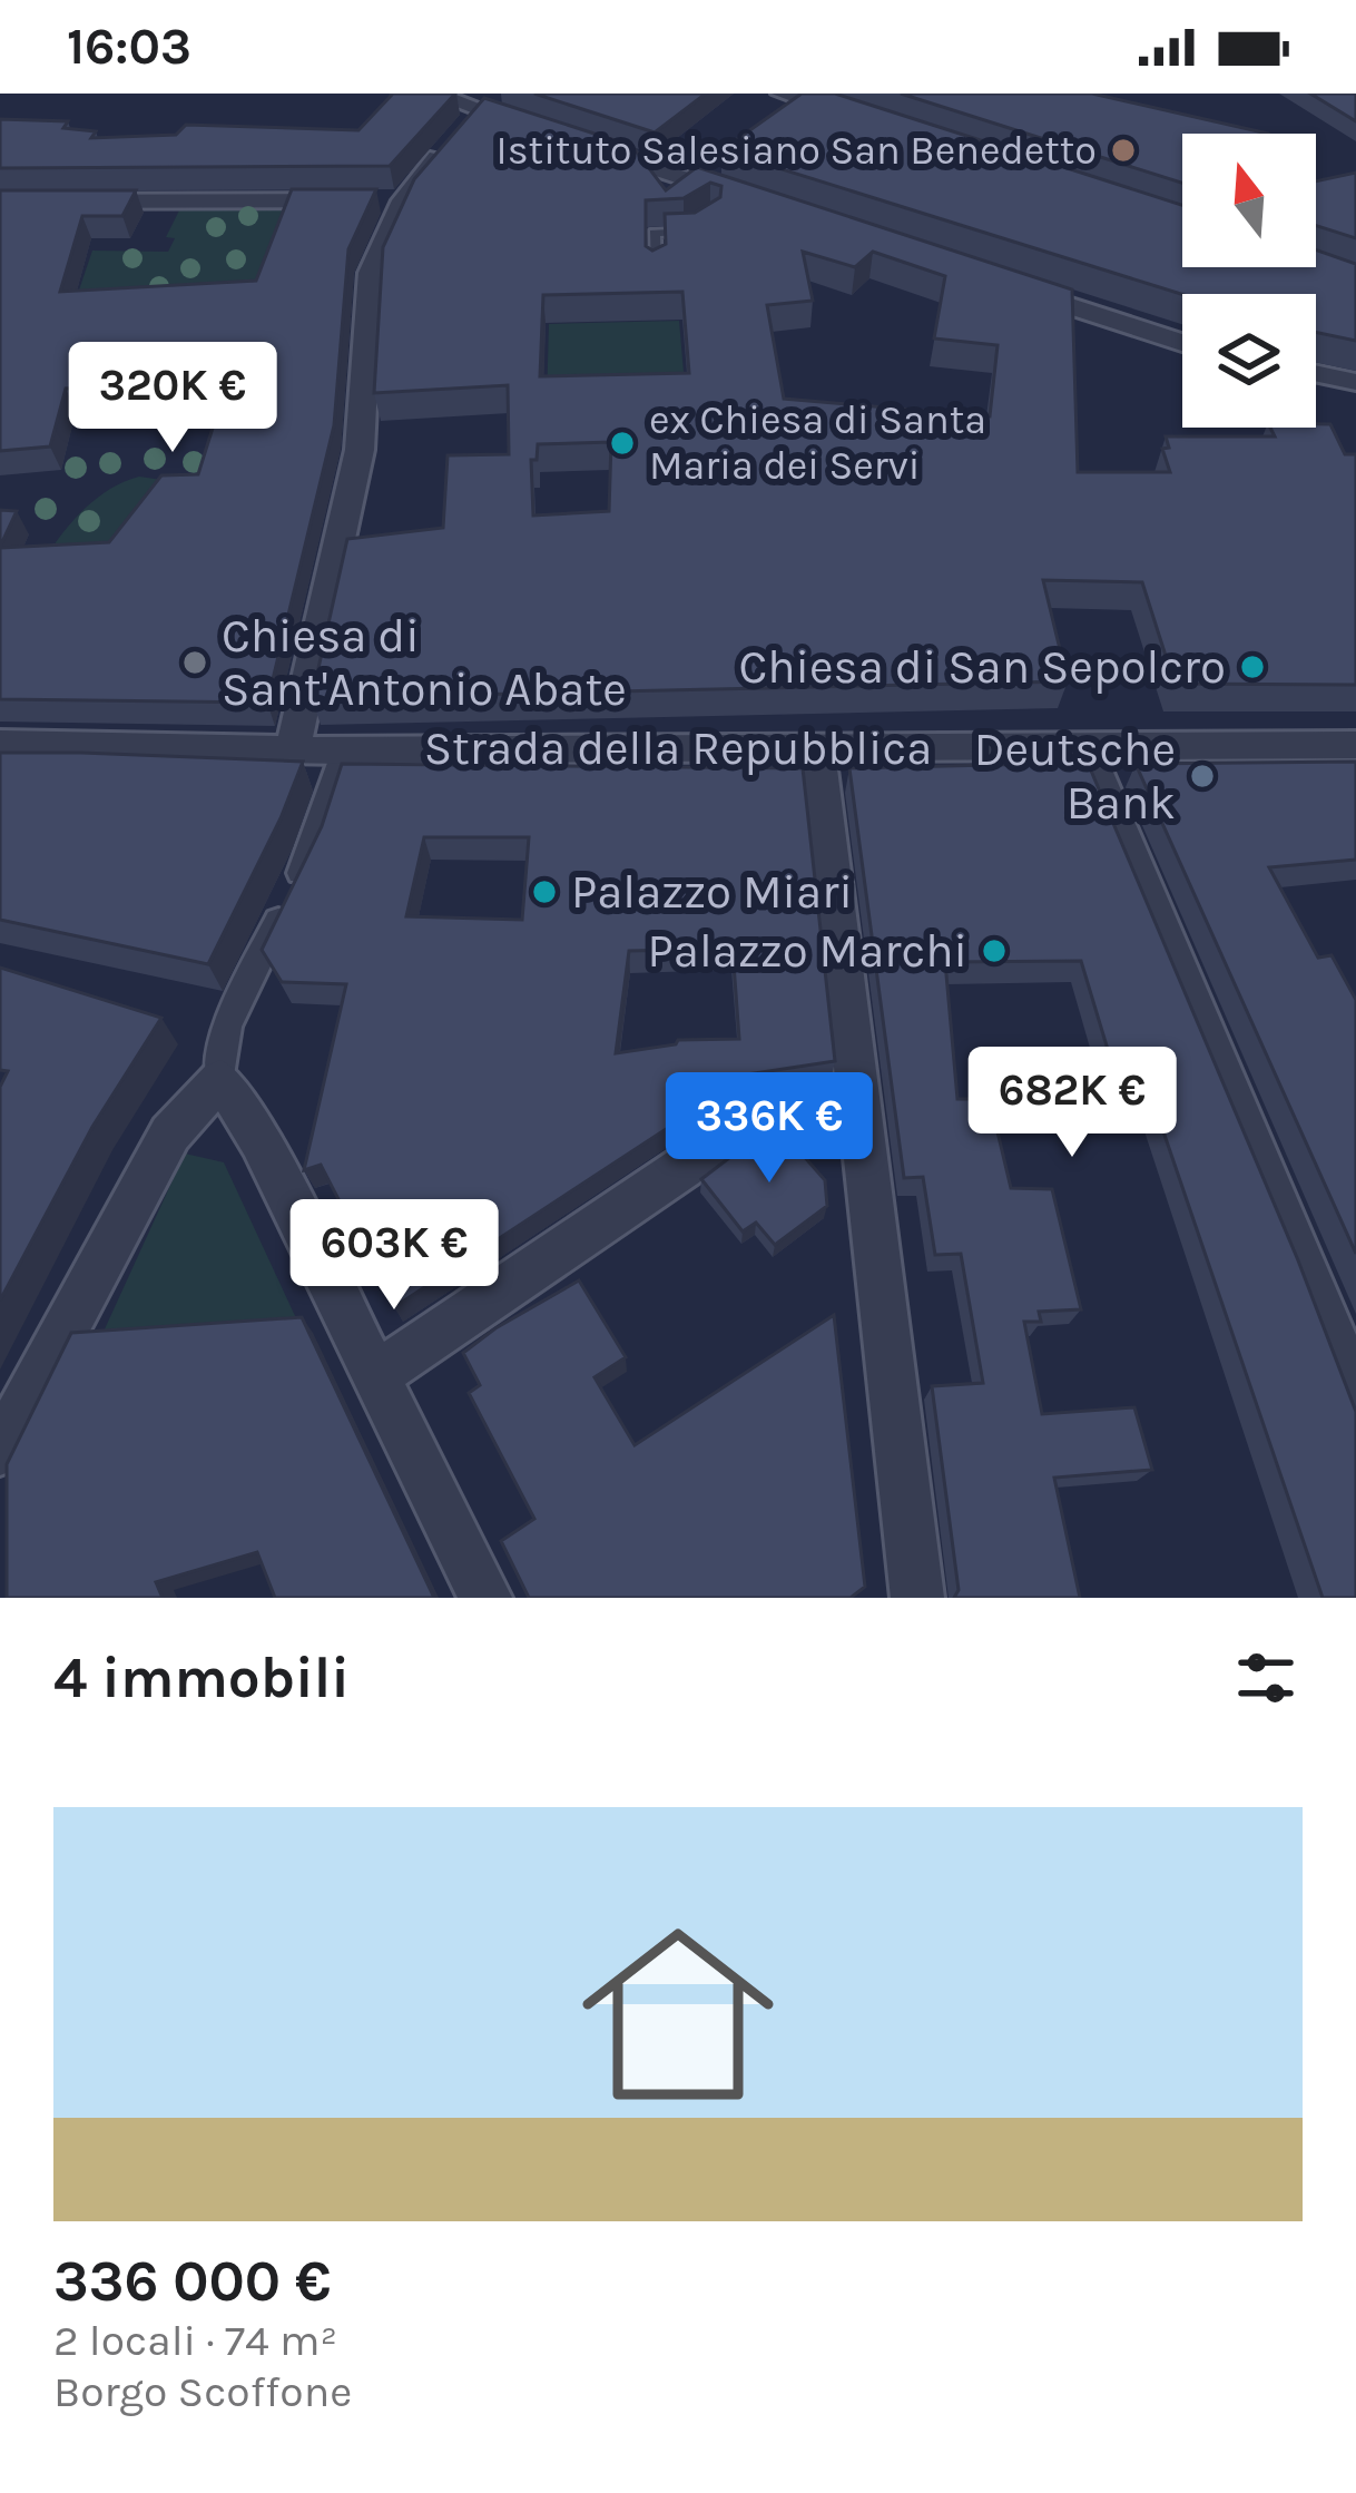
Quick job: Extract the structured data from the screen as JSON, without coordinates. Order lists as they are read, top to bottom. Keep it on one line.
{"streets":{"street":["Strada della Repubblica"]},"places":["Istituto Salesiano San Benedetto","ex Chiesa di Santa Maria dei Servi","Chiesa di Sant'Antonio Abate","Chiesa di San Sepolcro","Deutsche Bank","Palazzo Miari","Palazzo Marchi"],"north":"top","page":{"status":"16:03","price":["320K €","682K €","336K €","603K €"],"heading":"4 immobili","list":[{"name":"336 000 €","note":"2 locali · 74 m² · Borgo Scoffone"}]}}
